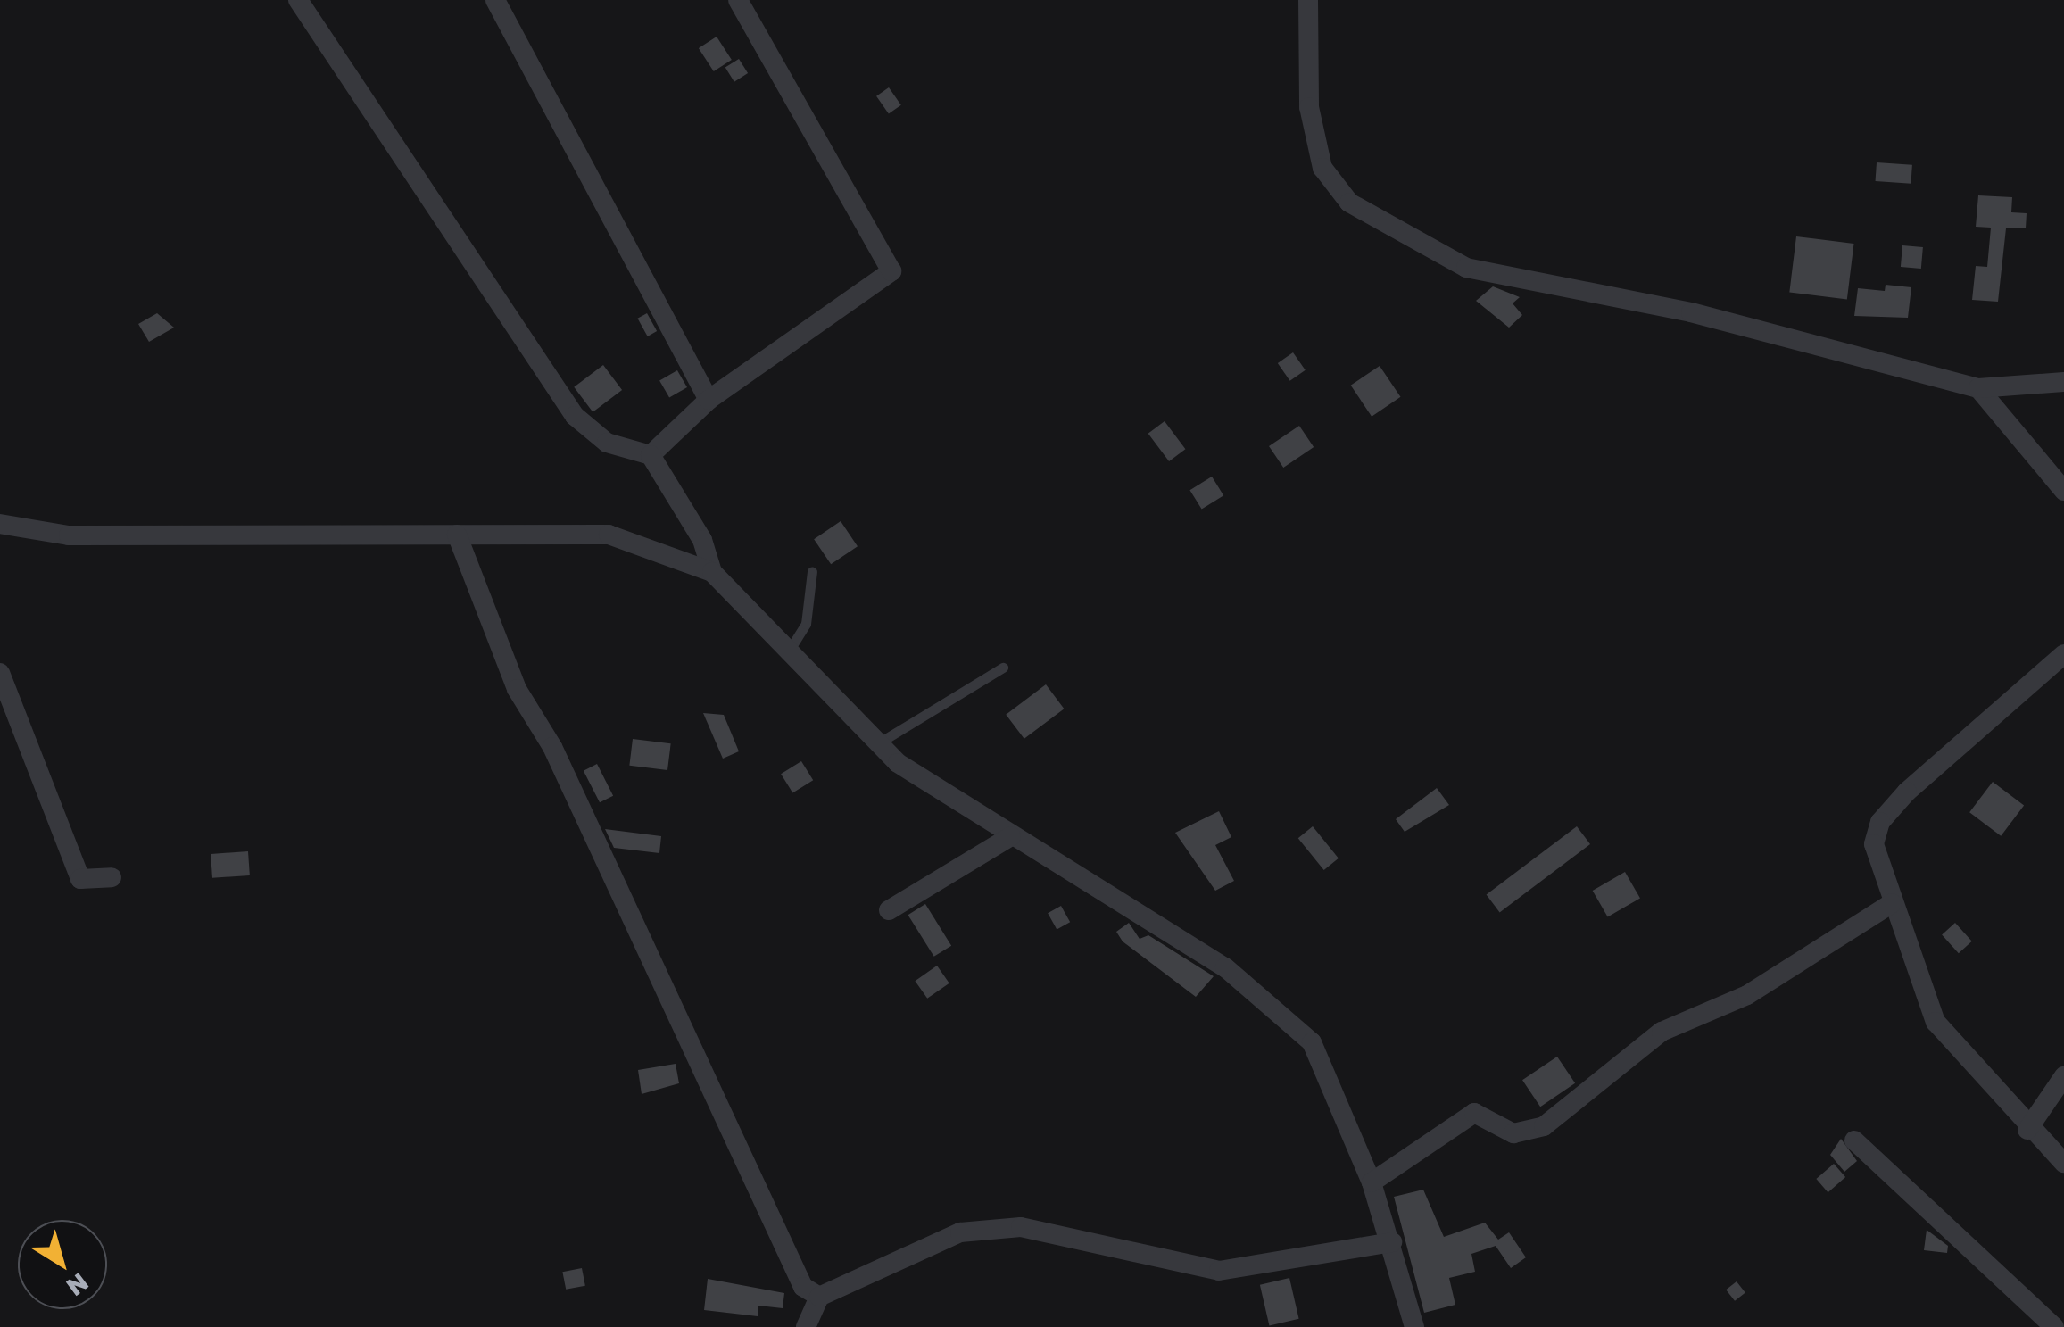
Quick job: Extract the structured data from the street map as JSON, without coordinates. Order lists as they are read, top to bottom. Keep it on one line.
{"north":"bottom right"}
